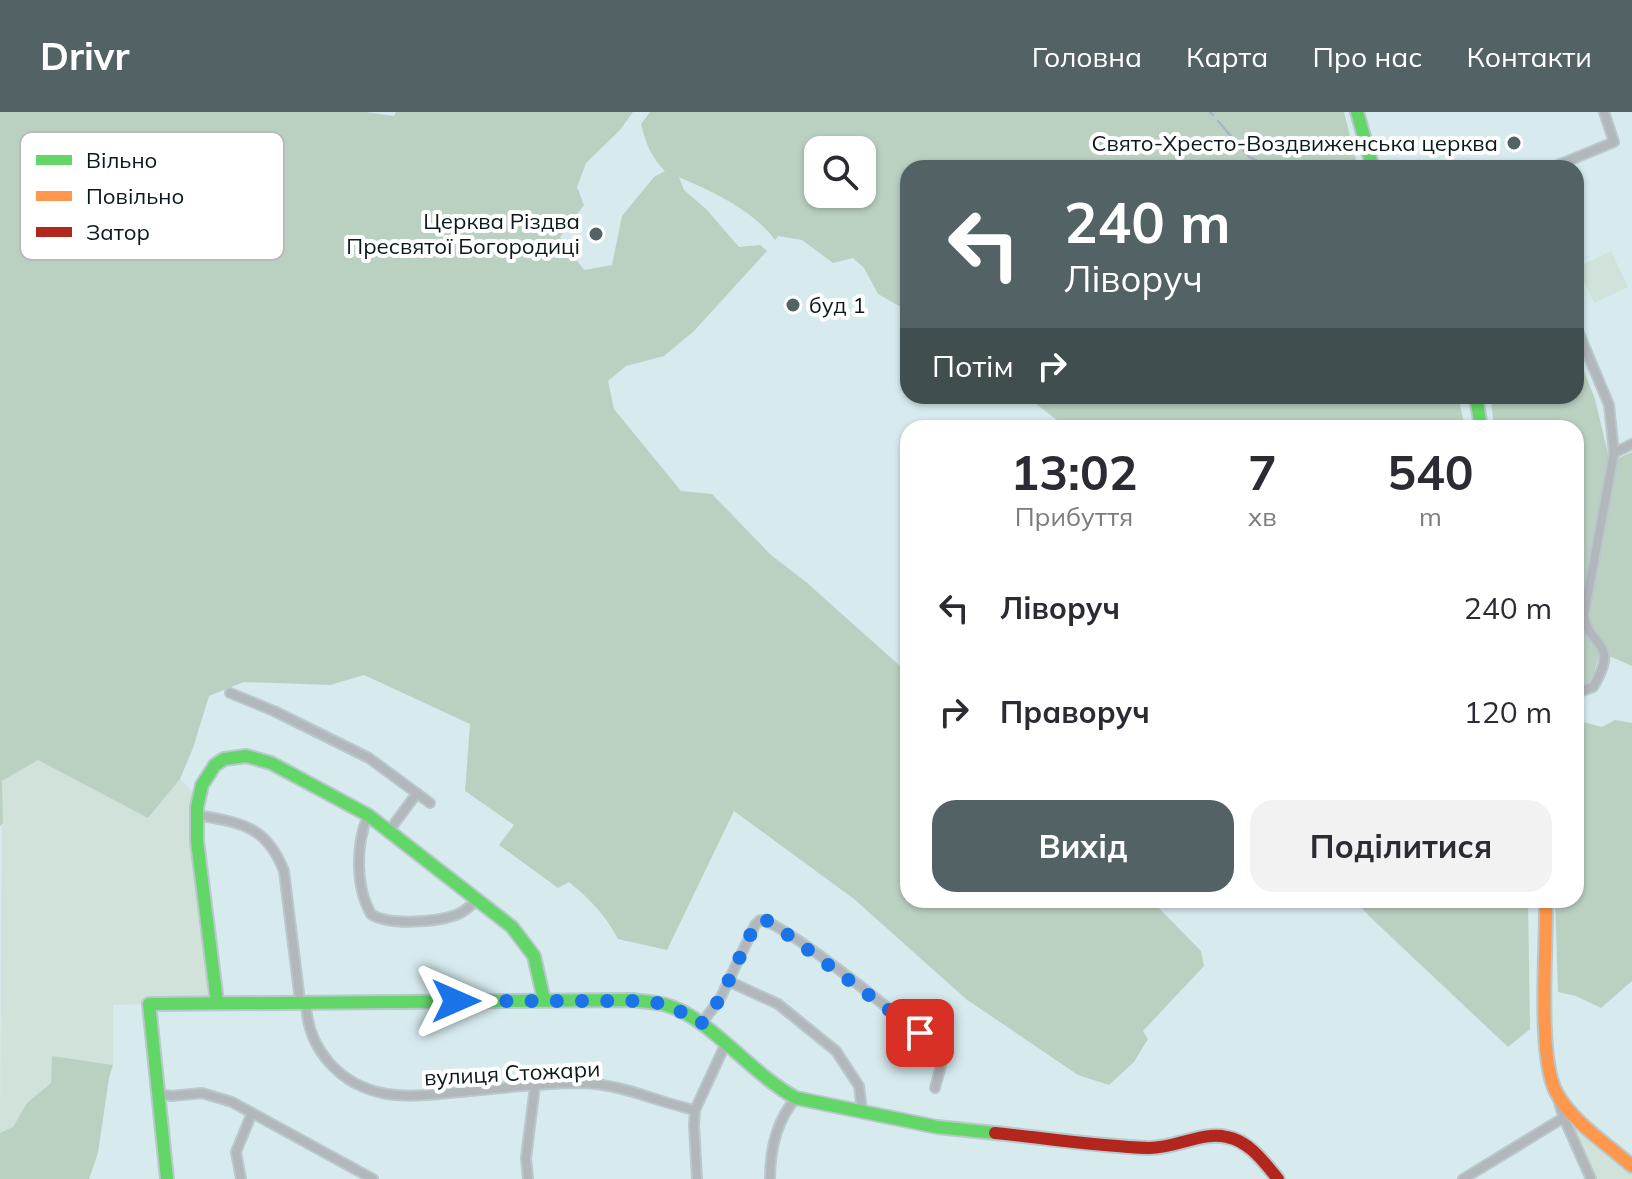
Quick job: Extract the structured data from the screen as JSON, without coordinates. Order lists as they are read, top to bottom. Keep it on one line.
{"streets":{"street":["вулиця Стожари"]},"places":["Свято-Хресто-Воздвиженська церква","Церква Різдва Пресвятої Богородиці","буд 1"],"legend":["Вільно","Повільно","Затор"],"page":{"header":"Drivr","nav":["Головна","Карта","Про нас","Контакти"],"turn":["240 m","Ліворуч"],"then":"Потім","eta":["13:02","Прибуття","7","хв","540","m"],"list":[{"name":"Ліворуч","value":"240 m"},{"name":"Праворуч","value":"120 m"}],"buttons":["Вихід","Поділитися"]}}
